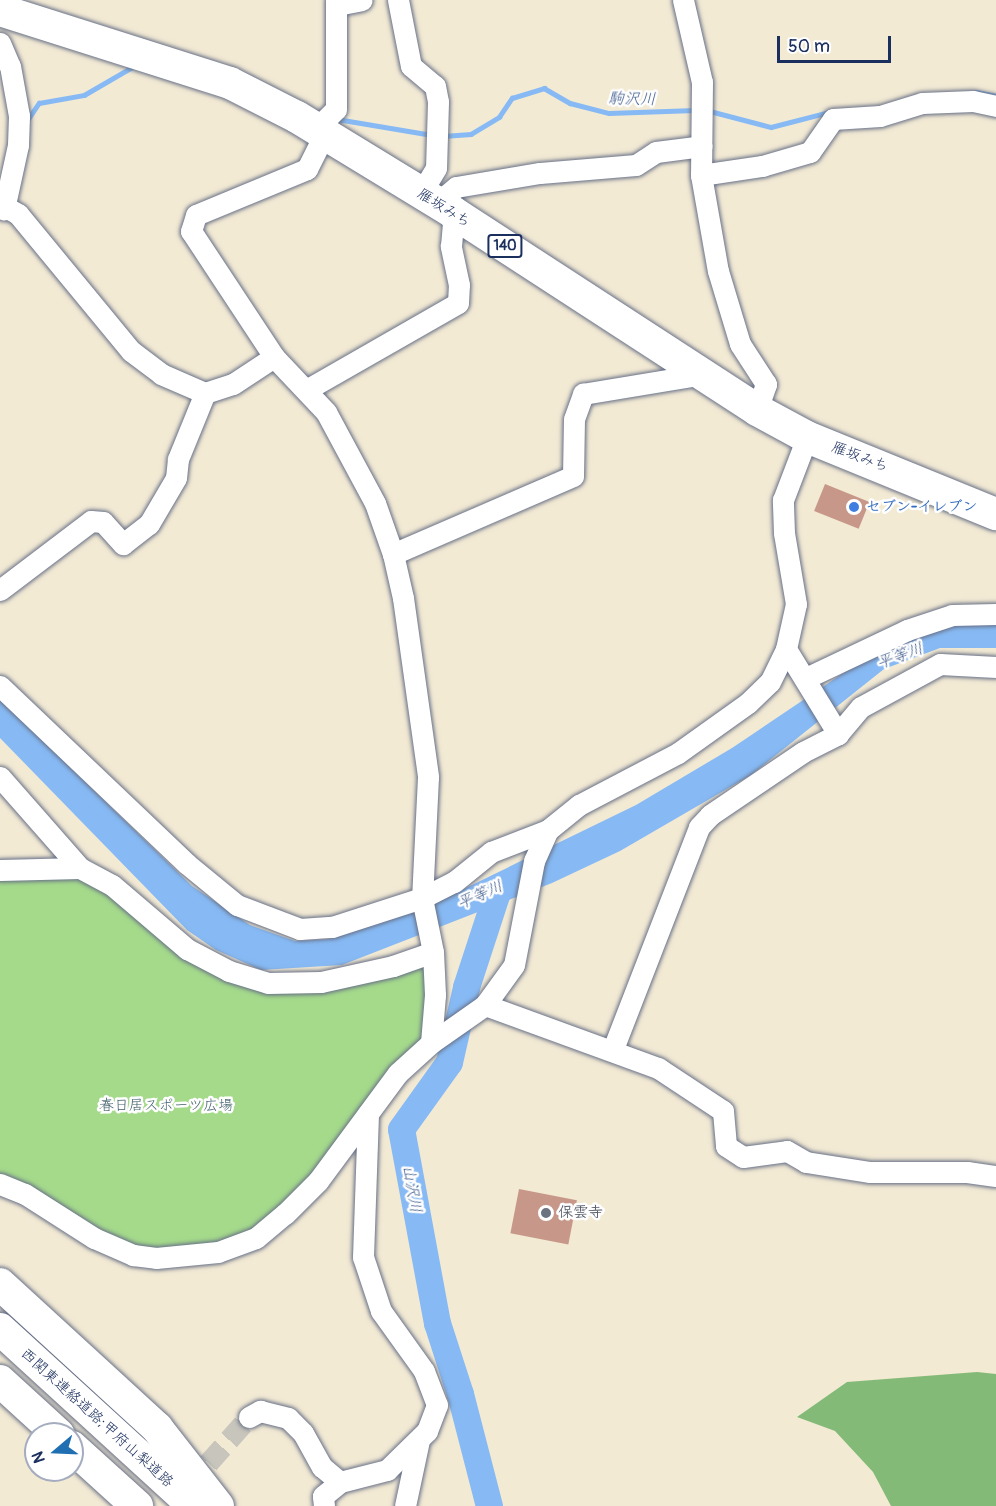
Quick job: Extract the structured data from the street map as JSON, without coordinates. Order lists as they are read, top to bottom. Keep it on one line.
{"streets":{"highway":["雁坂みち","140","西関東連絡道路;甲府山梨道路"]},"water":["駒沢川","平等川","山沢川"],"parks":["春日居スポーツ広場"],"places":["セブン-イレブン","保雲寺"],"scale_bar":"50 m","north":"left"}
